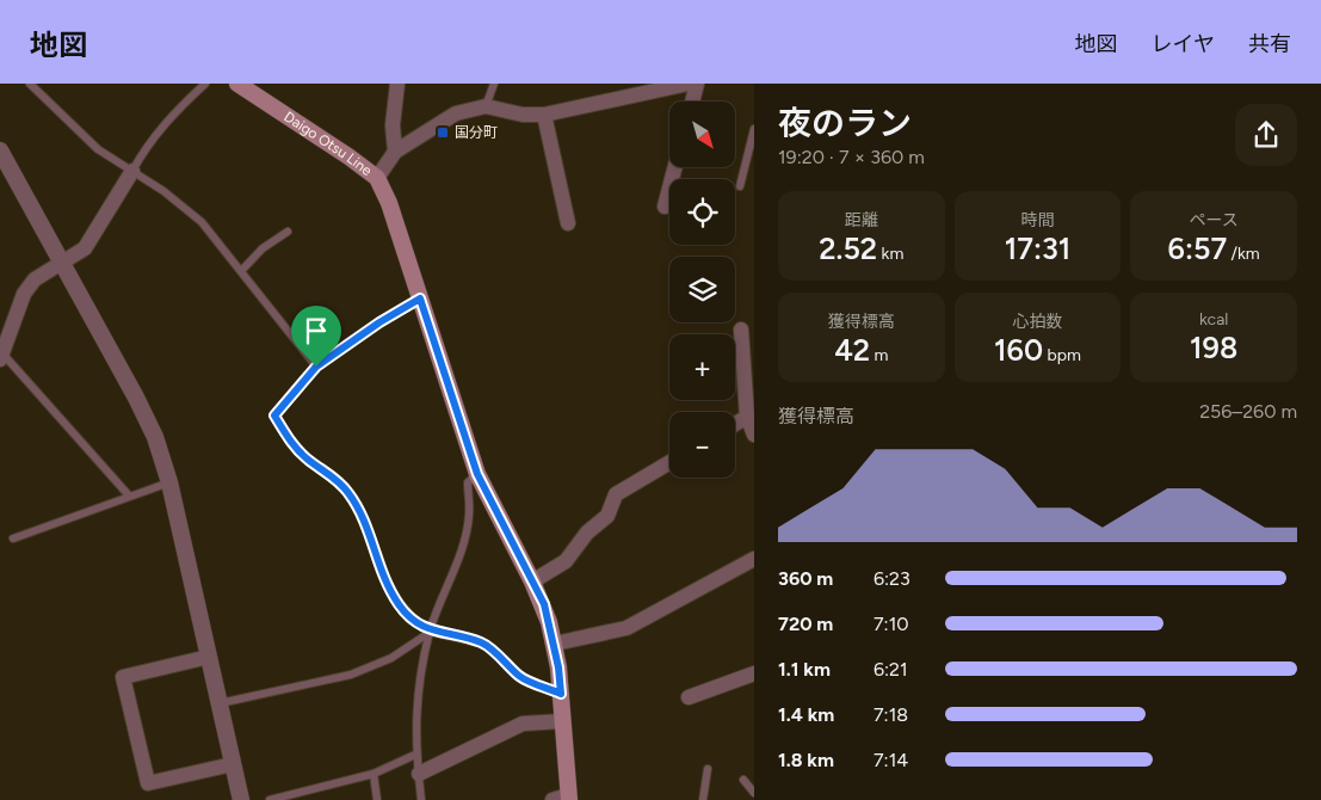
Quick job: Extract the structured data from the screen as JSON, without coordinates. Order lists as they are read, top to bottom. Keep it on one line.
{"streets":{"main road":["Daigo Otsu Line"]},"places":{"transit":["国分町"]},"north":"bottom right","page":{"header":"地図","nav":["地図","レイヤ","共有"],"heading":["夜のラン","19:20 · 7 × 360 m"],"map_buttons":["+","−"],"stats":[["距離","2.52 km"],["時間","17:31"],["ペース","6:57 /km"],["獲得標高","42 m"],["心拍数","160 bpm"],["kcal","198"]],"chart":["獲得標高","256–260 m"],"list":[{"name":"360 m","note":"6:23"},{"name":"720 m","note":"7:10"},{"name":"1.1 km","note":"6:21"},{"name":"1.4 km","note":"7:18"},{"name":"1.8 km","note":"7:14"}]}}
